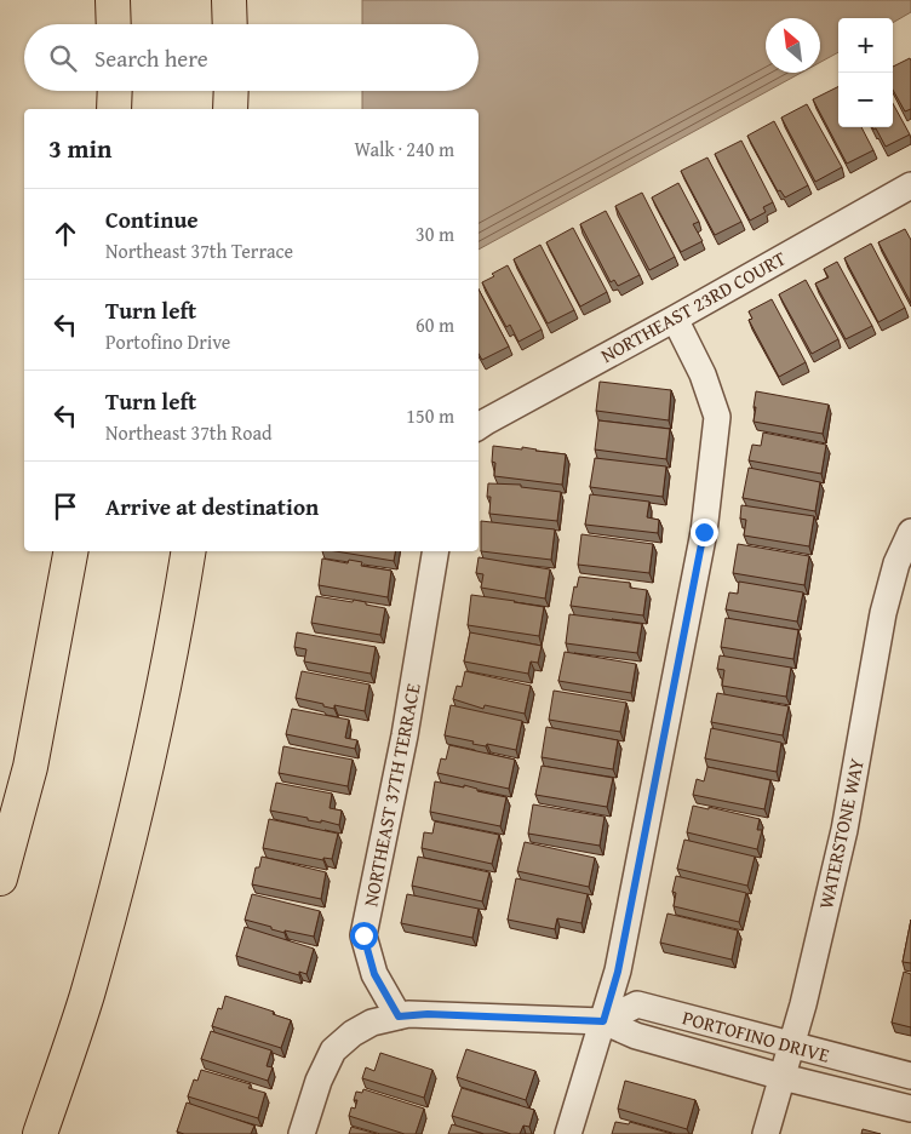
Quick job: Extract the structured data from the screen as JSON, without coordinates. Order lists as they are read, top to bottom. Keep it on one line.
{"streets":{"street":["NORTHEAST 23RD COURT","NORTHEAST 37TH TERRACE","WATERSTONE WAY","PORTOFINO DRIVE"]},"crossings":[["NORTHEAST 37TH TERRACE","PORTOFINO DRIVE"],["WATERSTONE WAY","PORTOFINO DRIVE"]],"north":"top left","page":{"map_buttons":["+","−"],"search":"Search here","heading":["3 min","Walk · 240 m"],"list":[["Continue","Northeast 37th Terrace","30 m"],["Turn left","Portofino Drive","60 m"],["Turn left","Northeast 37th Road","150 m"],"Arrive at destination"]}}
